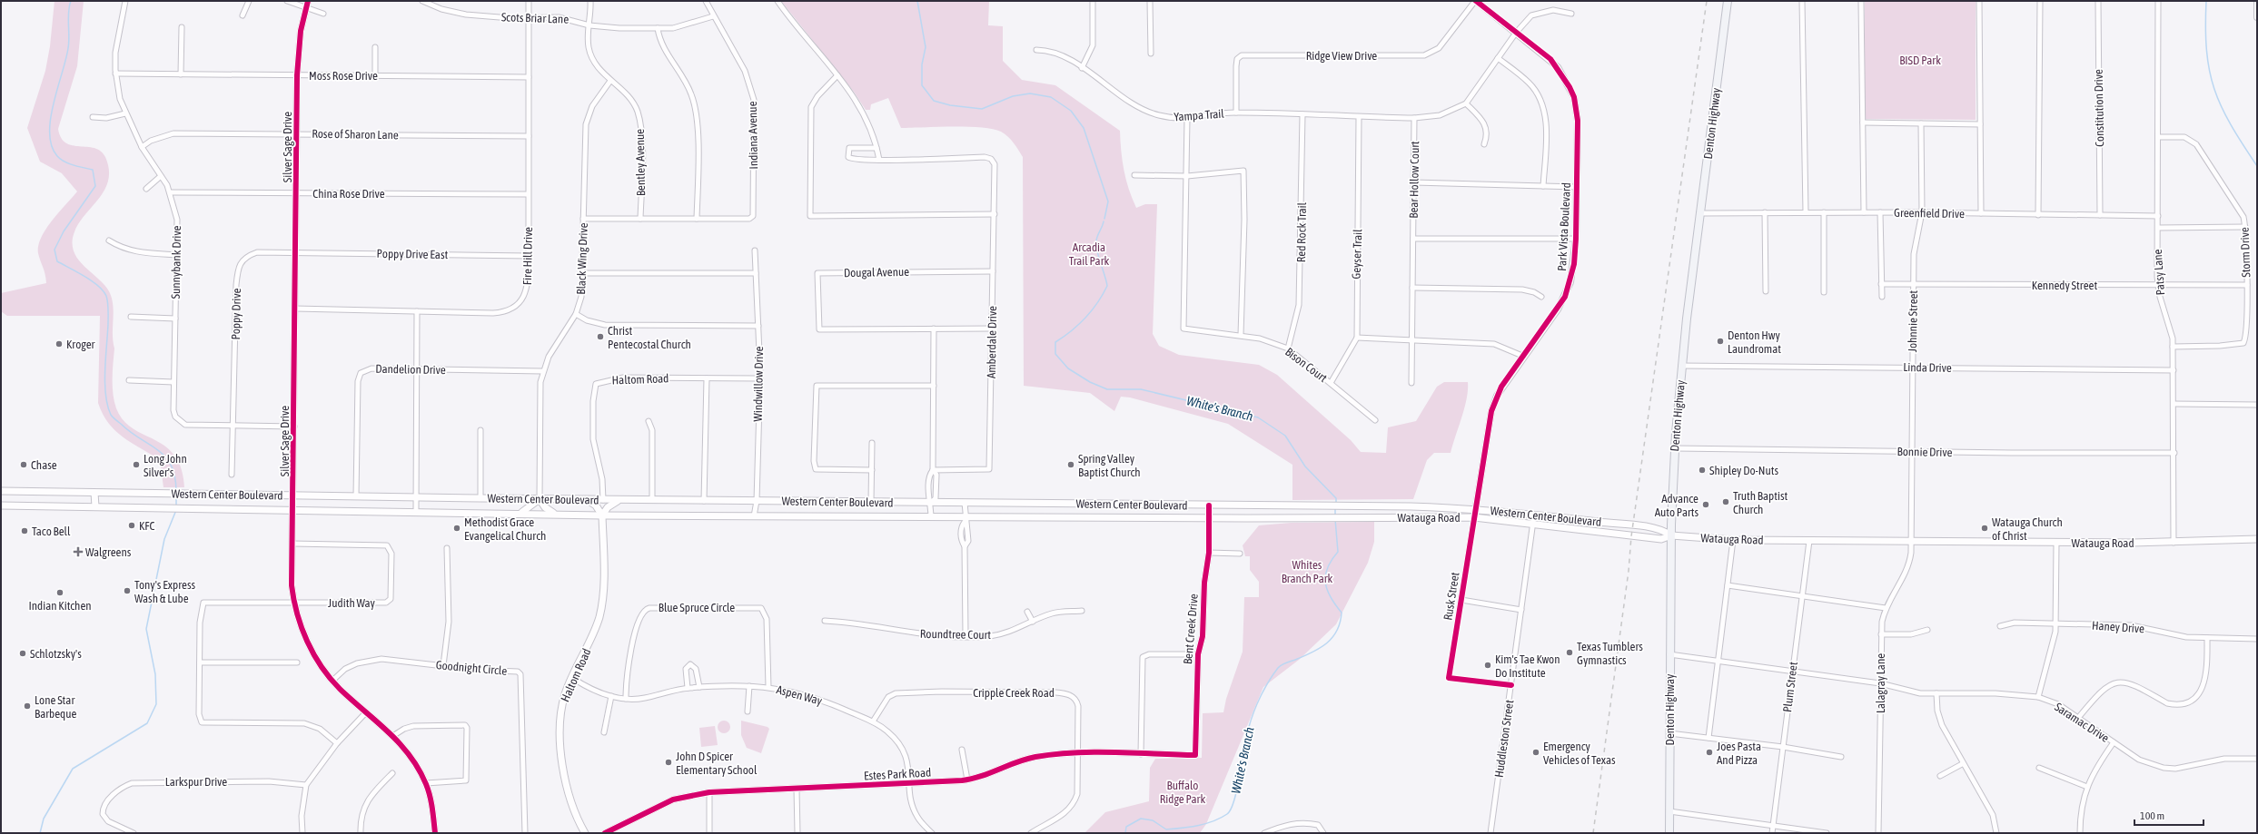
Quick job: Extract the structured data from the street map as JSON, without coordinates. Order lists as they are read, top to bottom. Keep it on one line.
{"streets":{"main road":["Denton Highway","Haltom Road","Western Center Boulevard","Watauga Road"],"street":["Scots Briar Lane","Ridge View Drive","Moss Rose Drive","Constitution Drive","Yampa Trail","Rose of Sharon Lane","Indiana Avenue","Silver Sage Drive","Bentley Avenue","Bear Hollow Court","China Rose Drive","Greenfield Drive","Park Vista Boulevard","Red Rock Trail","Storm Drive","Poppy Drive East","Geyser Trail","Fire Hill Drive","Black Wing Drive","Sunnybank Drive","Dougal Avenue","Patsy Lane","Kennedy Street","Poppy Drive","Johnnie Street","Amberdale Drive","Bison Court","Linda Drive","Dandelion Drive","Windwillow Drive","Bonnie Drive","Rusk Street","Judith Way","Blue Spruce Circle","Haney Drive","Bent Creek Drive","Roundtree Court","Goodnight Circle","Lalagray Lane","Plum Street","Cripple Creek Road","Aspen Way","Saramac Drive","Huddleston Street","Estes Park Road","Larkspur Drive"]},"crossings":[["Scots Briar Lane","Indiana Avenue"],["Scots Briar Lane","Bentley Avenue"],["Scots Briar Lane","Fire Hill Drive"],["Ridge View Drive","Yampa Trail"],["Ridge View Drive","Park Vista Boulevard"],["Moss Rose Drive","Silver Sage Drive"],["Moss Rose Drive","Fire Hill Drive"],["Moss Rose Drive","Sunnybank Drive"],["Constitution Drive","Greenfield Drive"],["Yampa Trail","Bear Hollow Court"],["Yampa Trail","Red Rock Trail"],["Yampa Trail","Geyser Trail"],["Denton Highway","Greenfield Drive"],["Denton Highway","Linda Drive"],["Denton Highway","Bonnie Drive"],["Denton Highway","Western Center Boulevard"],["Denton Highway","Watauga Road"],["Denton Highway","Saramac Drive"],["Rose of Sharon Lane","Silver Sage Drive"],["Rose of Sharon Lane","Fire Hill Drive"],["Rose of Sharon Lane","Sunnybank Drive"],["Silver Sage Drive","China Rose Drive"],["Silver Sage Drive","Poppy Drive East"],["Silver Sage Drive","Fire Hill Drive"],["Silver Sage Drive","Sunnybank Drive"],["Silver Sage Drive","Poppy Drive"],["Silver Sage Drive","Western Center Boulevard"],["Silver Sage Drive","Judith Way"],["Silver Sage Drive","Goodnight Circle"],["Bentley Avenue","Black Wing Drive"],["China Rose Drive","Fire Hill Drive"],["China Rose Drive","Sunnybank Drive"],["Greenfield Drive","Patsy Lane"],["Greenfield Drive","Johnnie Street"],["Park Vista Boulevard","Western Center Boulevard"],["Park Vista Boulevard","Watauga Road"],["Park Vista Boulevard","Rusk Street"],["Red Rock Trail","Bison Court"],["Storm Drive","Patsy Lane"],["Storm Drive","Kennedy Street"],["Poppy Drive East","Fire Hill Drive"],["Poppy Drive East","Poppy Drive"],["Geyser Trail","Bison Court"],["Black Wing Drive","Dandelion Drive"],["Black Wing Drive","Western Center Boulevard"],["Sunnybank Drive","Poppy Drive"],["Dougal Avenue","Amberdale Drive"],["Patsy Lane","Kennedy Street"],["Patsy Lane","Linda Drive"],["Patsy Lane","Bonnie Drive"],["Patsy Lane","Watauga Road"],["Kennedy Street","Johnnie Street"],["Johnnie Street","Linda Drive"],["Johnnie Street","Bonnie Drive"],["Johnnie Street","Watauga Road"],["Johnnie Street","Lalagray Lane"],["Dandelion Drive","Western Center Boulevard"],["Haltom Road","Windwillow Drive"],["Haltom Road","Western Center Boulevard"],["Haltom Road","Aspen Way"],["Windwillow Drive","Western Center Boulevard"],["Western Center Boulevard","Watauga Road"],["Western Center Boulevard","Bent Creek Drive"],["Western Center Boulevard","Huddleston Street"],["Watauga Road","Rusk Street"],["Watauga Road","Bent Creek Drive"],["Watauga Road","Lalagray Lane"],["Watauga Road","Plum Street"],["Watauga Road","Huddleston Street"],["Rusk Street","Huddleston Street"],["Blue Spruce Circle","Aspen Way"],["Bent Creek Drive","Estes Park Road"],["Lalagray Lane","Saramac Drive"],["Plum Street","Saramac Drive"],["Cripple Creek Road","Aspen Way"],["Cripple Creek Road","Estes Park Road"],["Aspen Way","Estes Park Road"]],"water":["White's Branch"],"parks":["BISD Park","Arcadia Trail Park","Whites Branch Park","Buffalo Ridge Park"],"places":{"other":["Christ Pentecostal Church","Denton Hwy Laundromat","Kroger","Chase","Long John Silver's","Spring Valley Baptist Church","Shipley Do-Nuts","Truth Baptist Church","Advance Auto Parts","KFC","Methodist Grace Evangelical Church","Watauga Church of Christ","Taco Bell","Tony's Express Wash & Lube","Indian Kitchen","Texas Tumblers Gymnastics","Schlotzsky's","Kim's Tae Kwon Do Institute","Lone Star Barbeque","Emergency Vehicles of Texas","Joes Pasta And Pizza","John D Spicer Elementary School"],"health":["Walgreens"]},"scale_bar":"100 m"}
